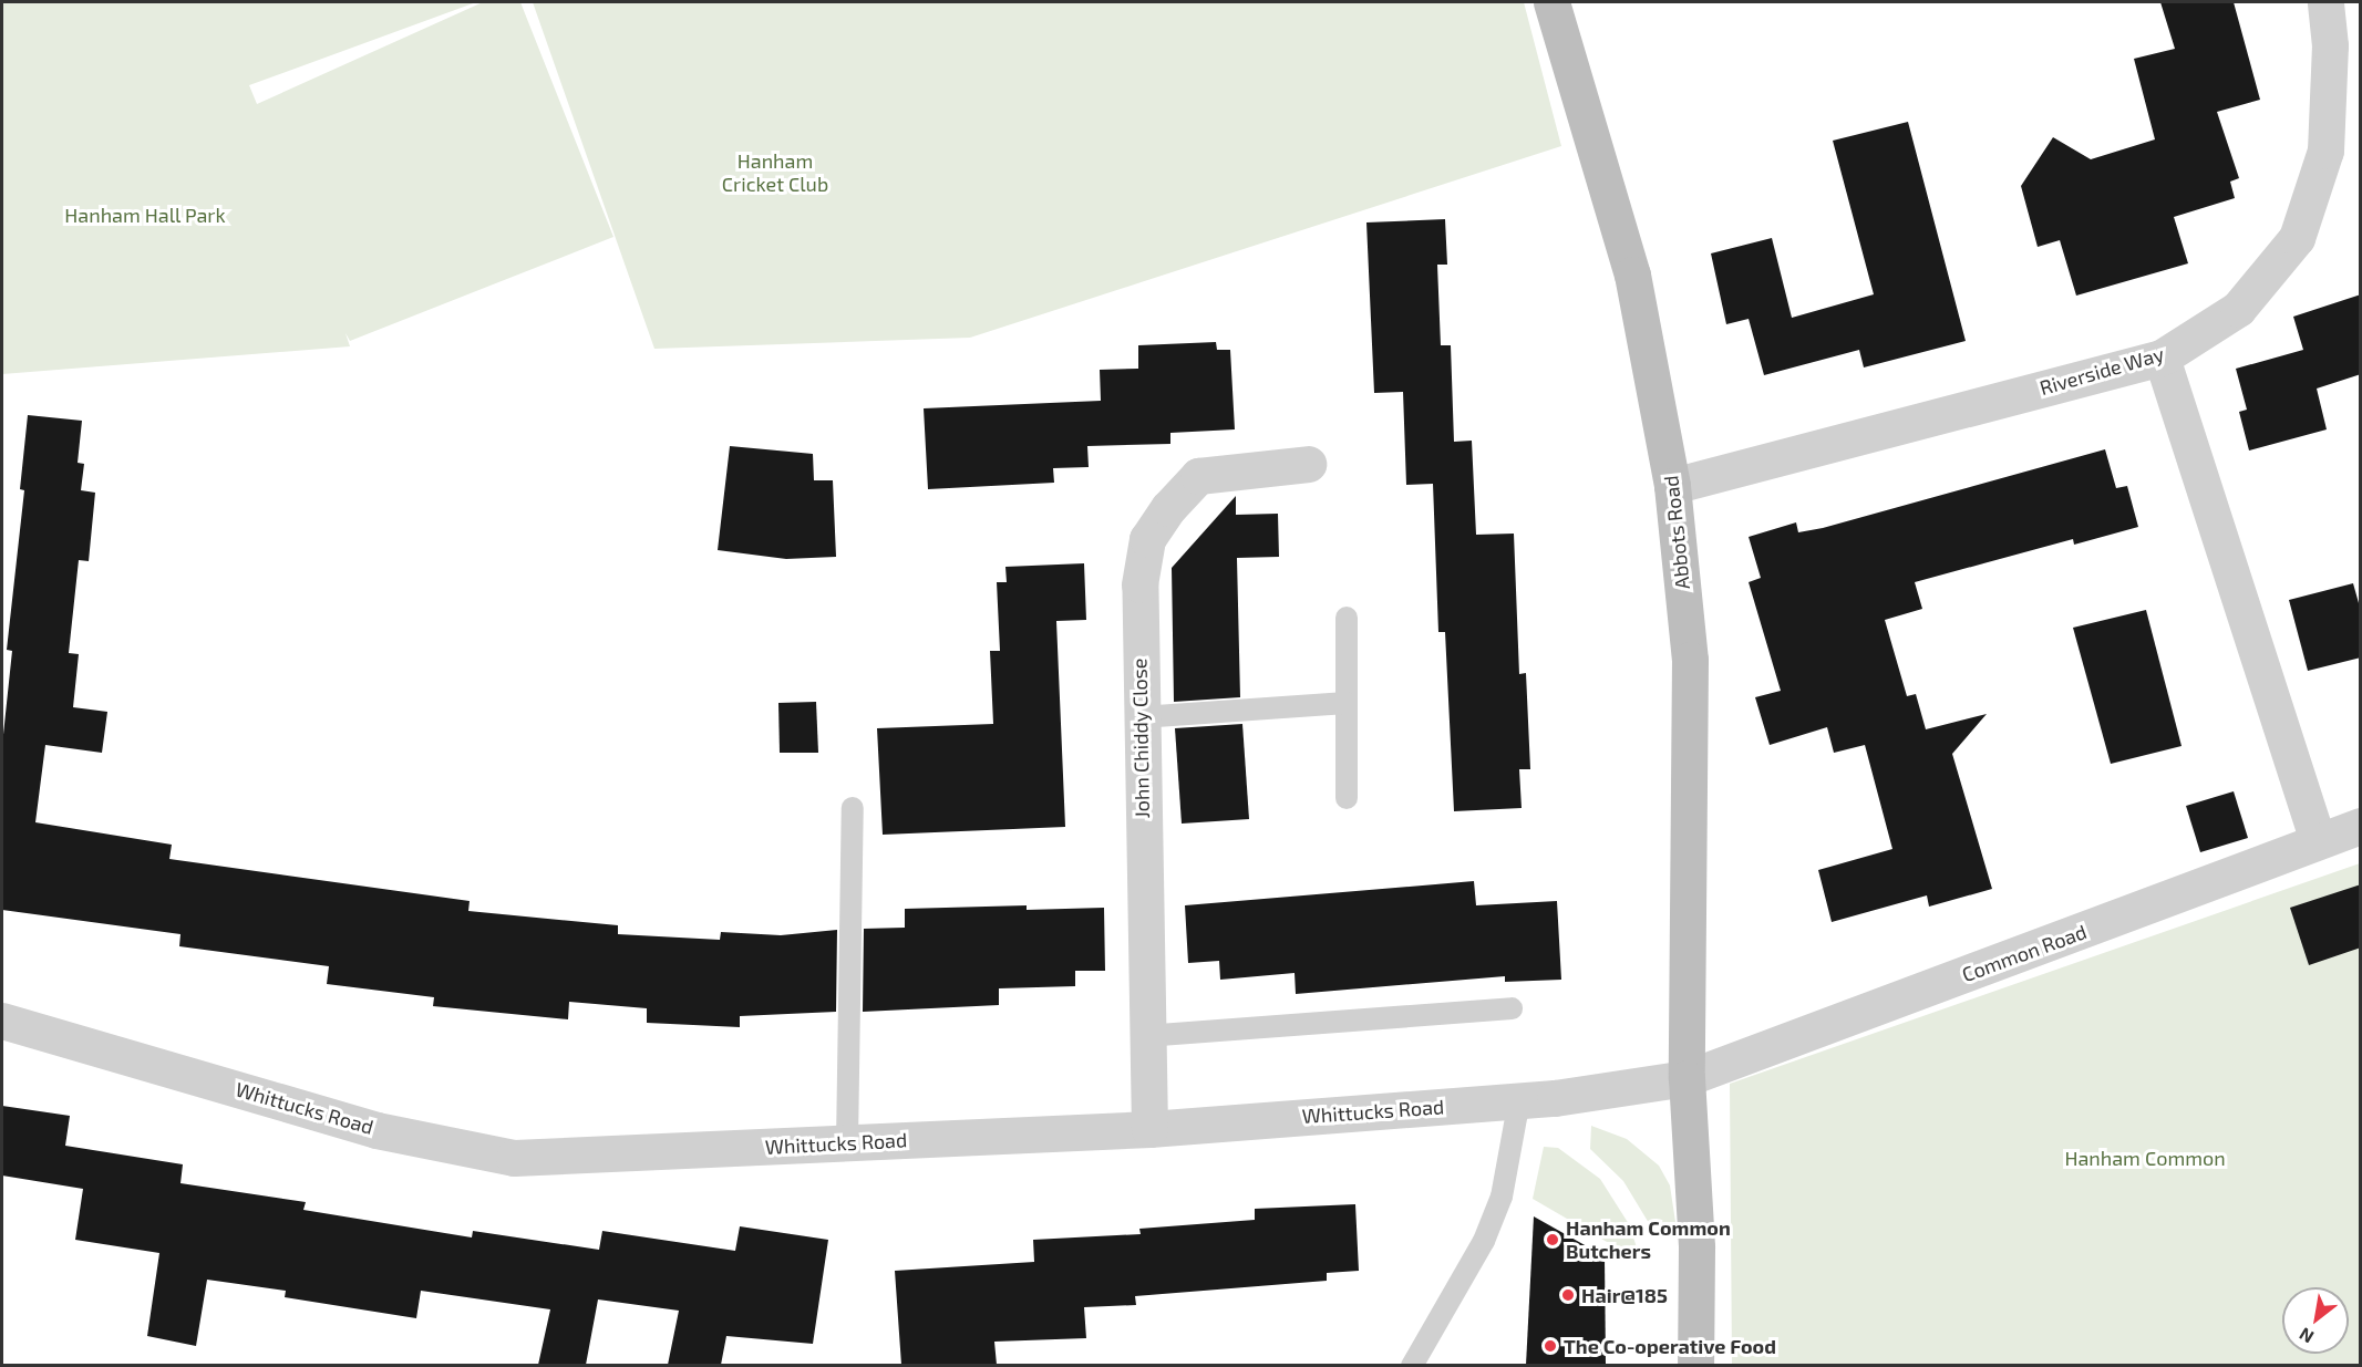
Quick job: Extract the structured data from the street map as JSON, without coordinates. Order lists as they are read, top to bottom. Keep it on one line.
{"streets":{"street":["Riverside Way","Abbots Road","John Chiddy Close","Common Road","Whittucks Road"]},"crossings":[["Riverside Way","Abbots Road"],["Abbots Road","Common Road"],["Abbots Road","Whittucks Road"],["John Chiddy Close","Whittucks Road"],["Common Road","Whittucks Road"]],"parks":["Hanham Cricket Club","Hanham Hall Park","Hanham Common"],"places":["Hanham Common Butchers","Hair@185","The Co-operative Food"],"north":"bottom left"}
